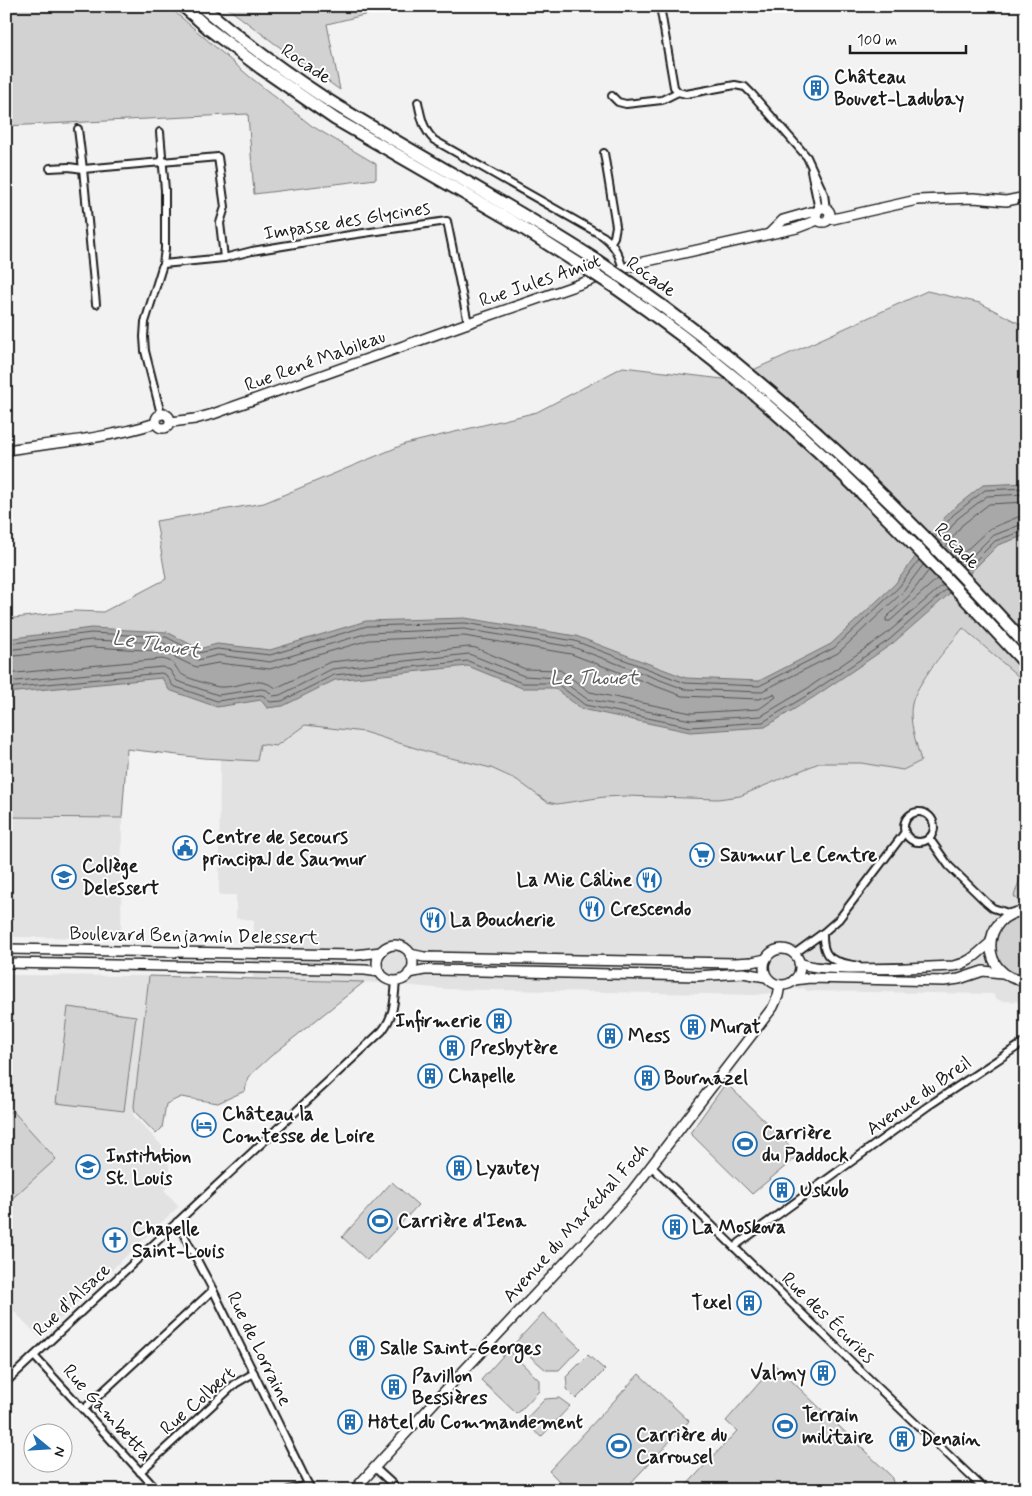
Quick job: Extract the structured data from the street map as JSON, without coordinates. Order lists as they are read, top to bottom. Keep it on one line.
{"streets":{"highway":["Rocade"],"main road":["Rue Jules Amiot","Rue René Mabileau","Boulevard Benjamin Delessert","Avenue du Maréchal Foch"],"street":["Impasse des Glycines","Avenue du Breil","Rue d'Alsace","Rue des Écuries","Rue de Lorraine","Rue Colbert","Rue Gambetta"]},"crossings":[["Impasse des Glycines","Rue Jules Amiot"],["Impasse des Glycines","Rue René Mabileau"],["Rue Jules Amiot","Rue René Mabileau"],["Boulevard Benjamin Delessert","Rue d'Alsace"],["Avenue du Breil","Rue des Écuries"],["Avenue du Maréchal Foch","Rue des Écuries"],["Rue d'Alsace","Rue de Lorraine"],["Rue d'Alsace","Rue Gambetta"],["Rue de Lorraine","Rue Colbert"],["Rue Colbert","Rue Gambetta"]],"water":["Le Thouet"],"places":{"building":["Château Bouvet-Ladubay","Infirmerie","Murat","Mess","Presbytère","Chapelle","Bournazel","Lyautey","Uskub","La Moskova","Texel","Salle Saint-Georges","Valmy","Pavillon Bessières","Hôtel du Commandement","Denain"],"public building":["Centre de secours principal de Saumur"],"supermarket":["Saumur Le Centre"],"school or university":["Collège Delessert","Institution St. Louis"],"restaurant":["La Mie Câline","Crescendo","La Boucherie"],"hotel":["Château la Comtesse de Loire"],"sports":["Carrière du Paddock","Carrière d'Iena","Terrain militaire","Carrière du Carrousel"],"church":["Chapelle Saint-Louis"]},"scale_bar":"100 m","north":"right"}
